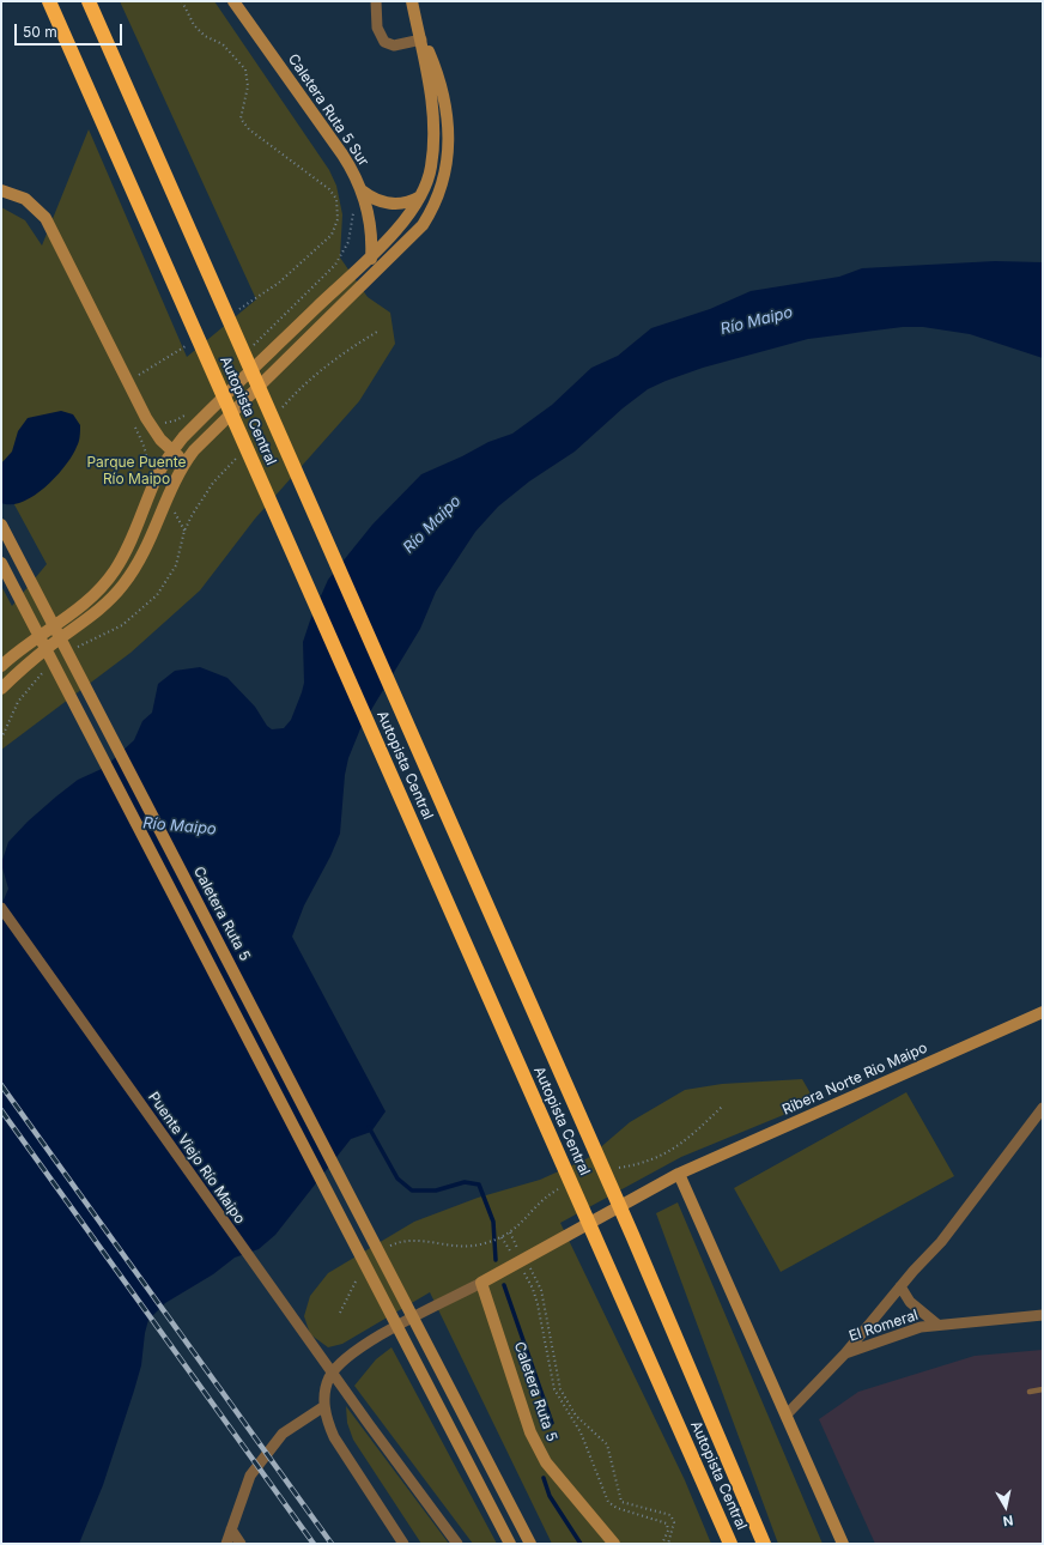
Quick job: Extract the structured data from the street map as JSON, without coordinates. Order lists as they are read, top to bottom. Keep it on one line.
{"streets":{"highway":["Autopista Central"],"main road":["Caletera Ruta 5 Sur","Caletera Ruta 5","Ribera Norte Rio Maipo"],"street":["Puente Viejo Río Maipo","El Romeral"]},"water":["Río Maipo"],"parks":["Parque Puente Río Maipo"],"scale_bar":"50 m","north":"bottom"}
